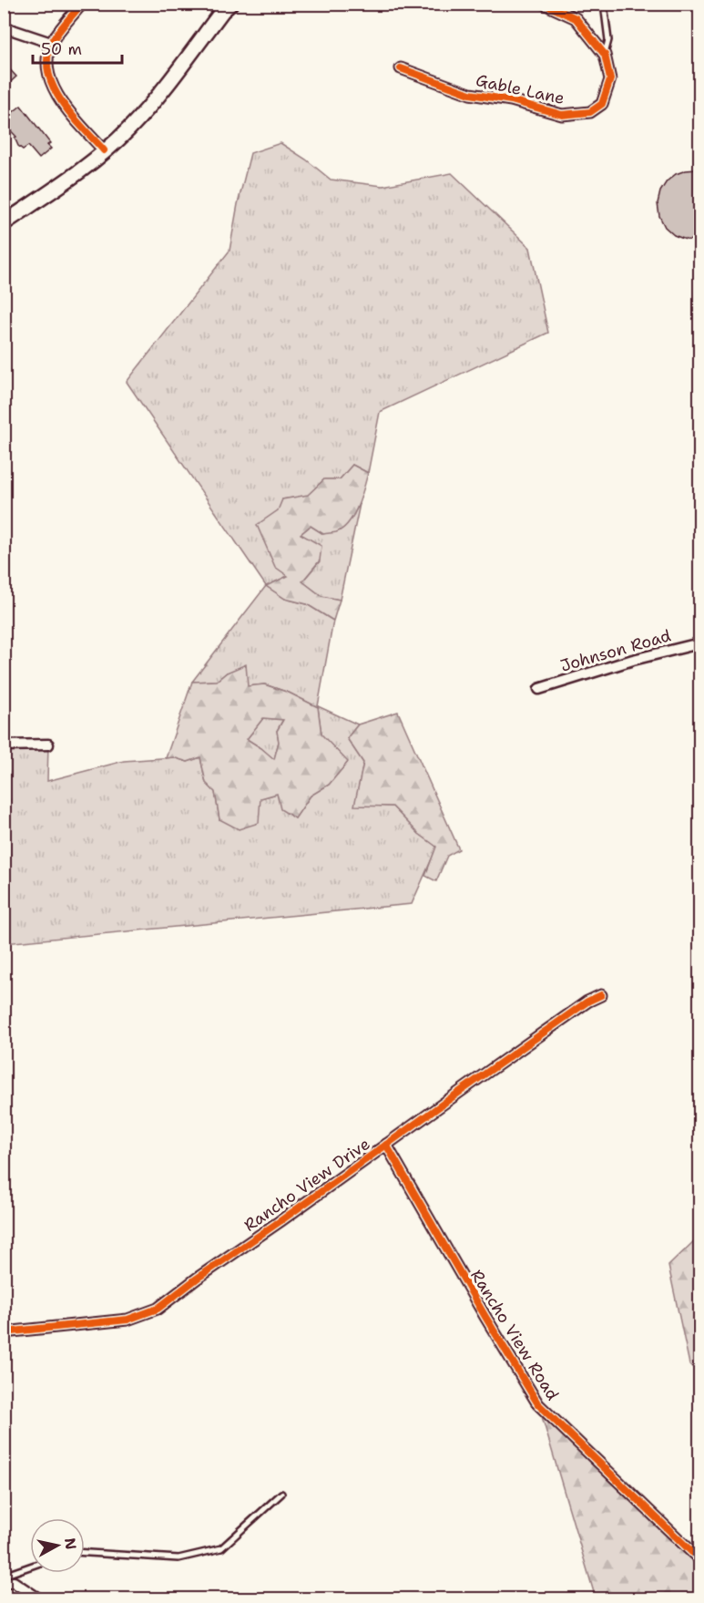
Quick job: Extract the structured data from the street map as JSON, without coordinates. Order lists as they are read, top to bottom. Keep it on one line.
{"streets":{"street":["Gable Lane","Johnson Road","Rancho View Drive","Rancho View Road"]},"crossings":[["Rancho View Drive","Rancho View Road"]],"scale_bar":"50 m","north":"right"}
